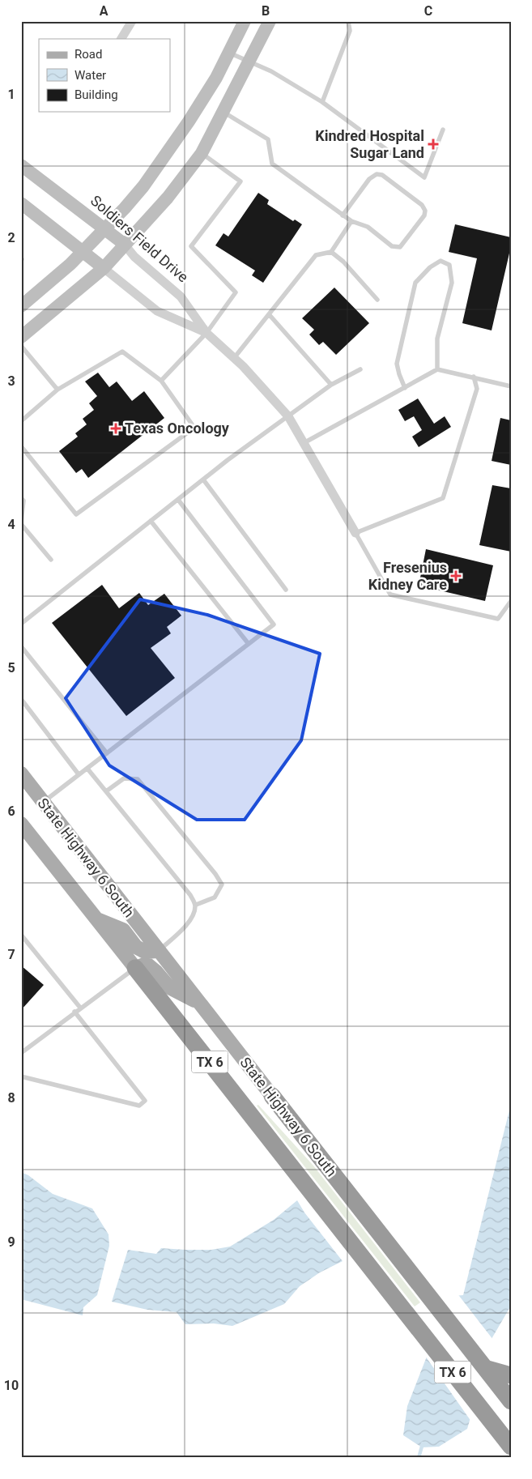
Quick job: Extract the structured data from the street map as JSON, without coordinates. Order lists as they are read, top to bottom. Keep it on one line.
{"streets":{"highway":["State Highway 6 South","TX 6"],"main road":["Soldiers Field Drive"]},"places":{"health":["Kindred Hospital Sugar Land","Texas Oncology","Fresenius Kidney Care"]},"legend":["Road","Water","Building"],"grid":{"columns":["A","B","C"],"rows":["1","2","3","4","5","6","7","8","9","10"]}}
